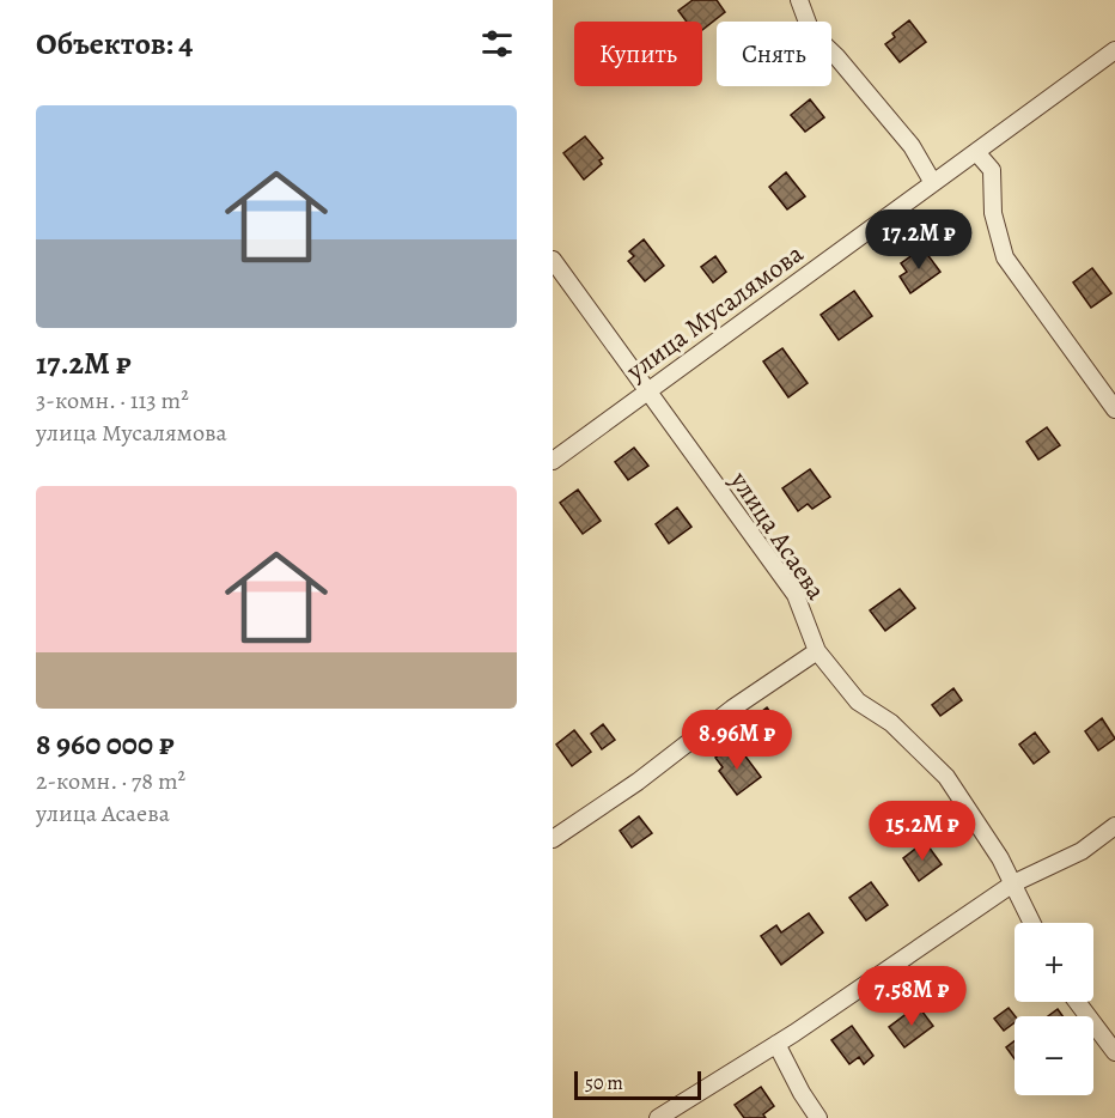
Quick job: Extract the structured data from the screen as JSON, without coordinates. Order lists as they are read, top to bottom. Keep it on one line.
{"streets":{"street":["улица Мусалямова","улица Асаева"]},"crossings":[["улица Мусалямова","улица Асаева"]],"scale_bar":"50 m","page":{"heading":"Объектов: 4","chip":["Купить","Снять"],"list":[{"name":"17.2M ₽","note":"3-комн. · 113 m² · улица Мусалямова"},{"name":"8 960 000 ₽","note":"2-комн. · 78 m² · улица Асаева"}],"price":["17.2M ₽","8.96M ₽","15.2M ₽","7.58M ₽"],"map_buttons":["+","−"],"scale":"50 m"}}
